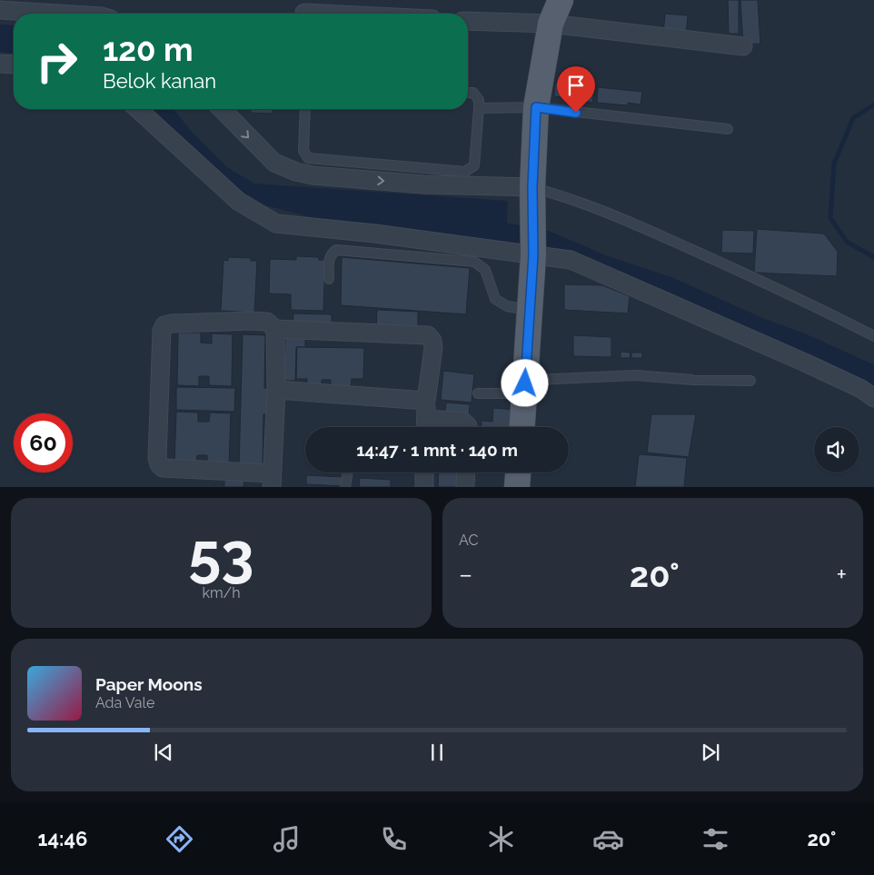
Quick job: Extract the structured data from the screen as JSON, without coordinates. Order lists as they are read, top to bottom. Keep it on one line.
{"page":{"turn":["120 m","Belok kanan"],"limit":"60","trip":"14:47 · 1 mnt · 140 m","tile":[["53","km/h"],"AC"],"heat":["−","20°","+"],"song":["Paper Moons","Ada Vale"],"tabs":["14:46","20°"]}}
